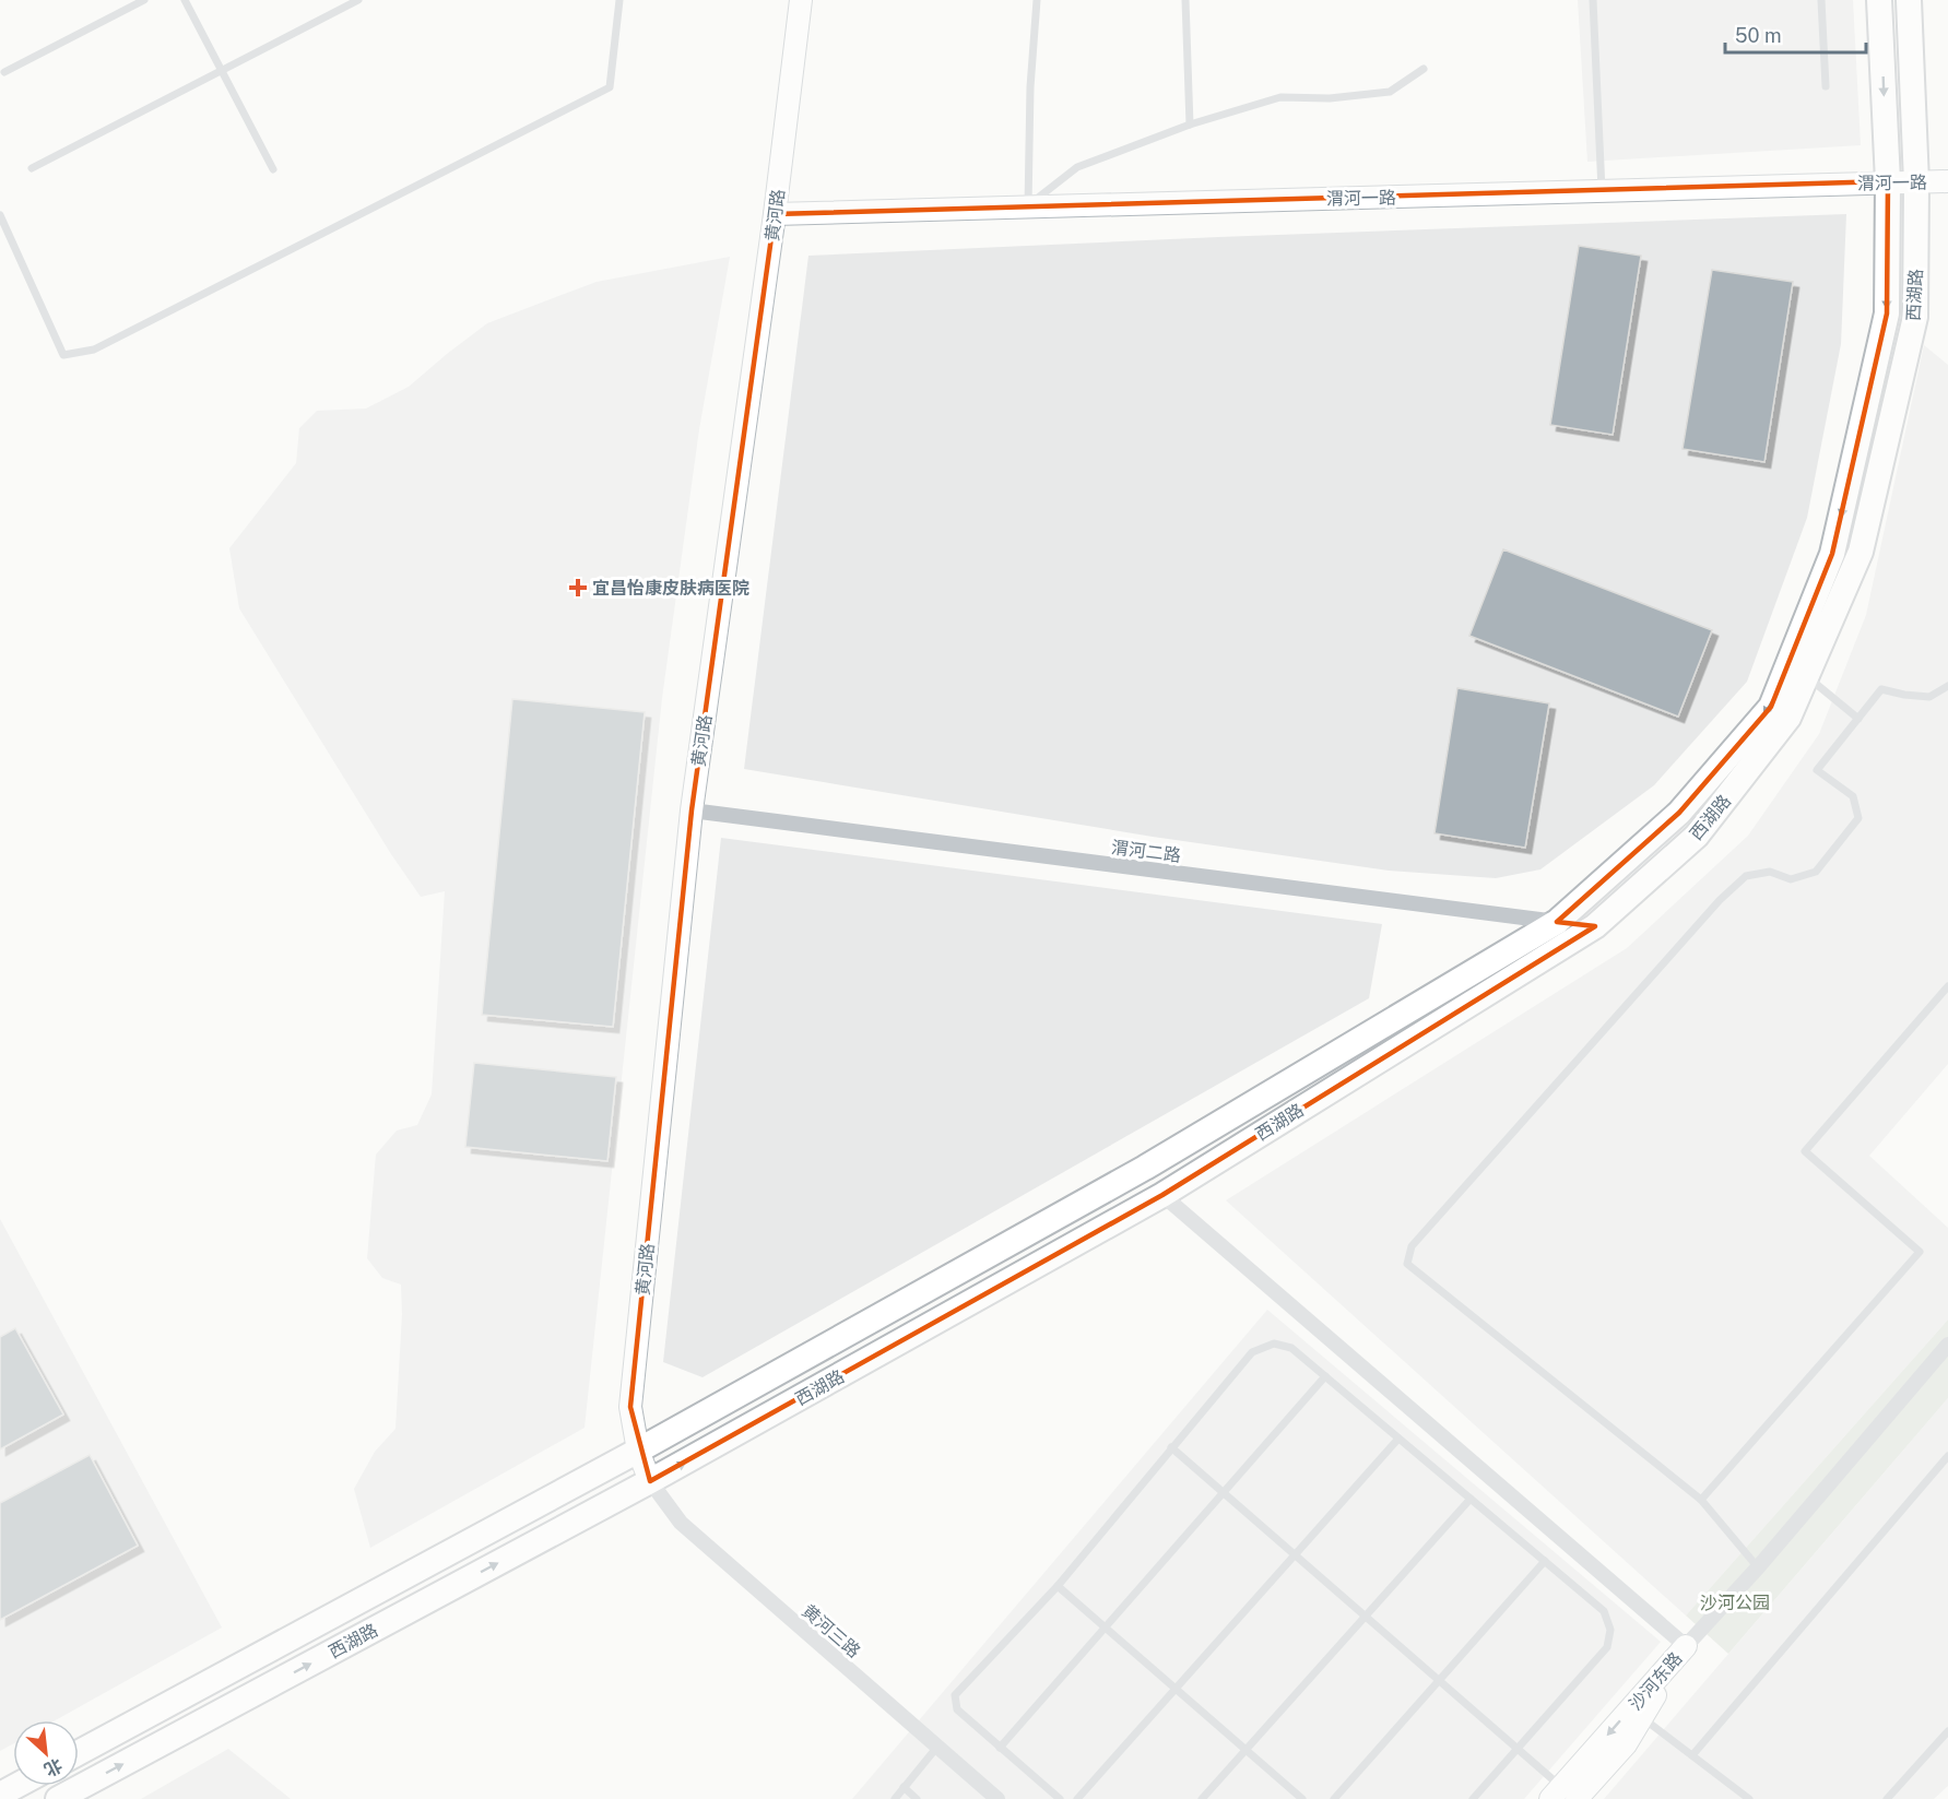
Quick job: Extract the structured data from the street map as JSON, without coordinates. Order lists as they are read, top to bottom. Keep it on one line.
{"streets":{"main road":["渭河一路","黄河路","西湖路","沙河东路"],"street":["渭河二路","黄河三路"]},"crossings":[["渭河一路","黄河路"],["渭河一路","西湖路"],["黄河路","西湖路"],["黄河路","渭河二路"],["黄河路","黄河三路"],["西湖路","渭河二路"],["西湖路","黄河三路"]],"parks":["沙河公园"],"places":{"health":["宜昌怡康皮肤病医院"]},"scale_bar":"50 m","north":"bottom right"}
